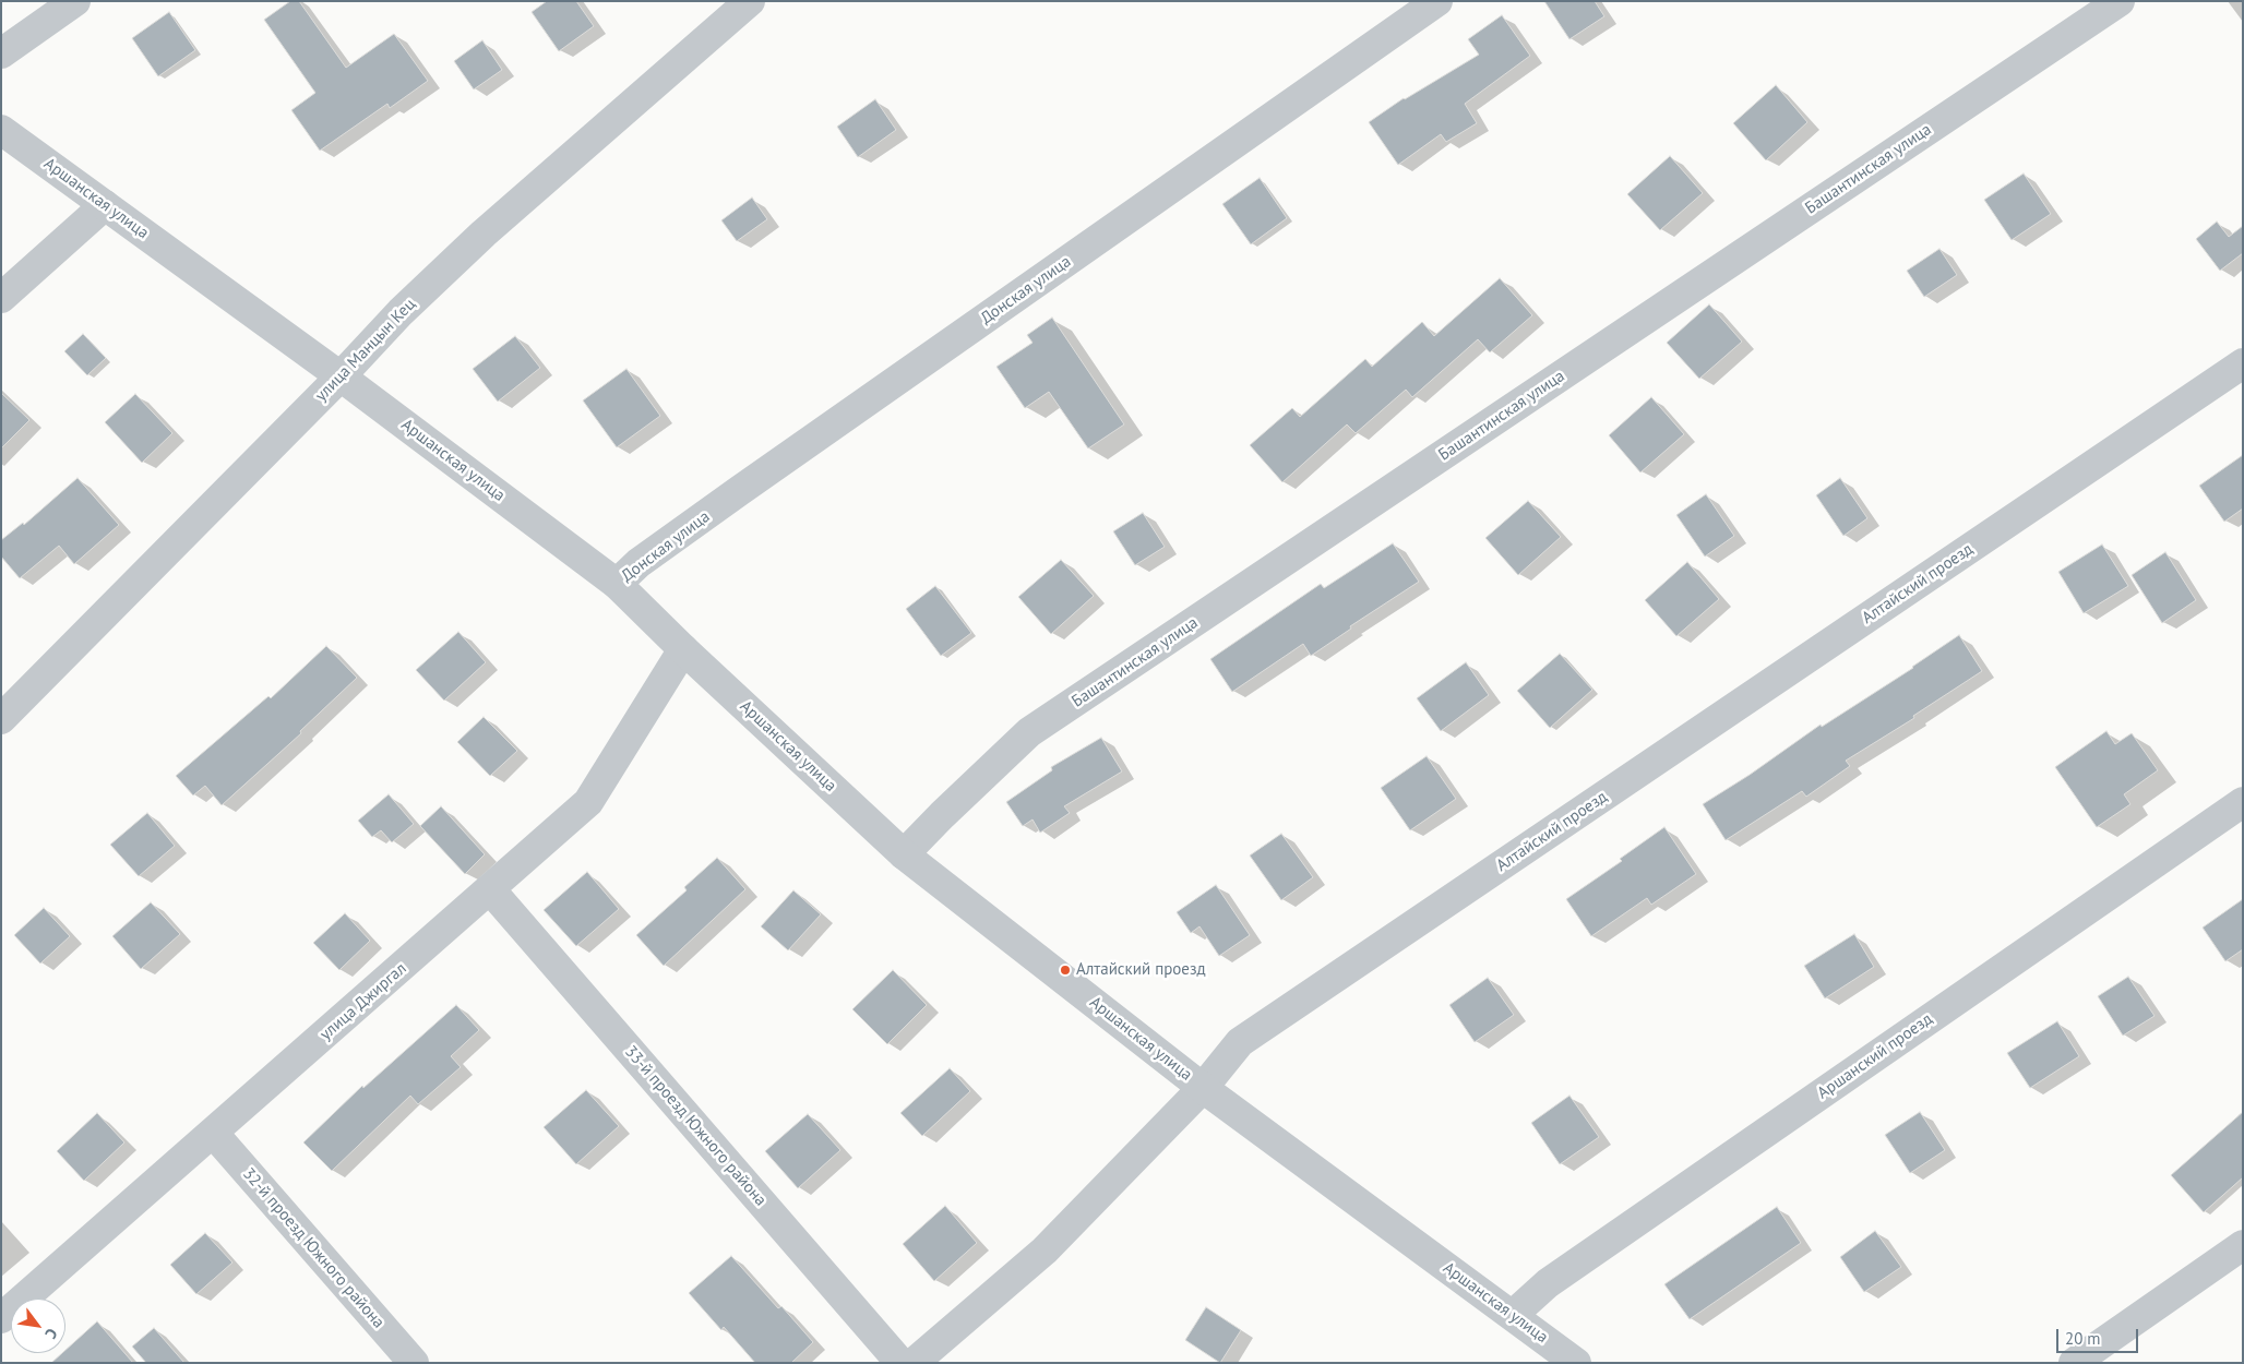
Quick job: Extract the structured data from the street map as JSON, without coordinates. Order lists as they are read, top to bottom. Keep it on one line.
{"streets":{"street":["Башантинская улица","Аршанская улица","Донская улица","улица Манцын Кец","Алтайский проезд","улица Джиргал","Аршанский проезд","33-й проезд Южного района","32-й проезд Южного района"]},"crossings":[["Башантинская улица","Аршанская улица"],["Аршанская улица","Донская улица"],["Аршанская улица","улица Манцын Кец"],["Аршанская улица","Алтайский проезд"],["Аршанская улица","улица Джиргал"],["Аршанская улица","Аршанский проезд"],["улица Джиргал","33-й проезд Южного района"],["улица Джиргал","32-й проезд Южного района"]],"places":["Алтайский проезд"],"scale_bar":"20 m","north":"bottom right"}
